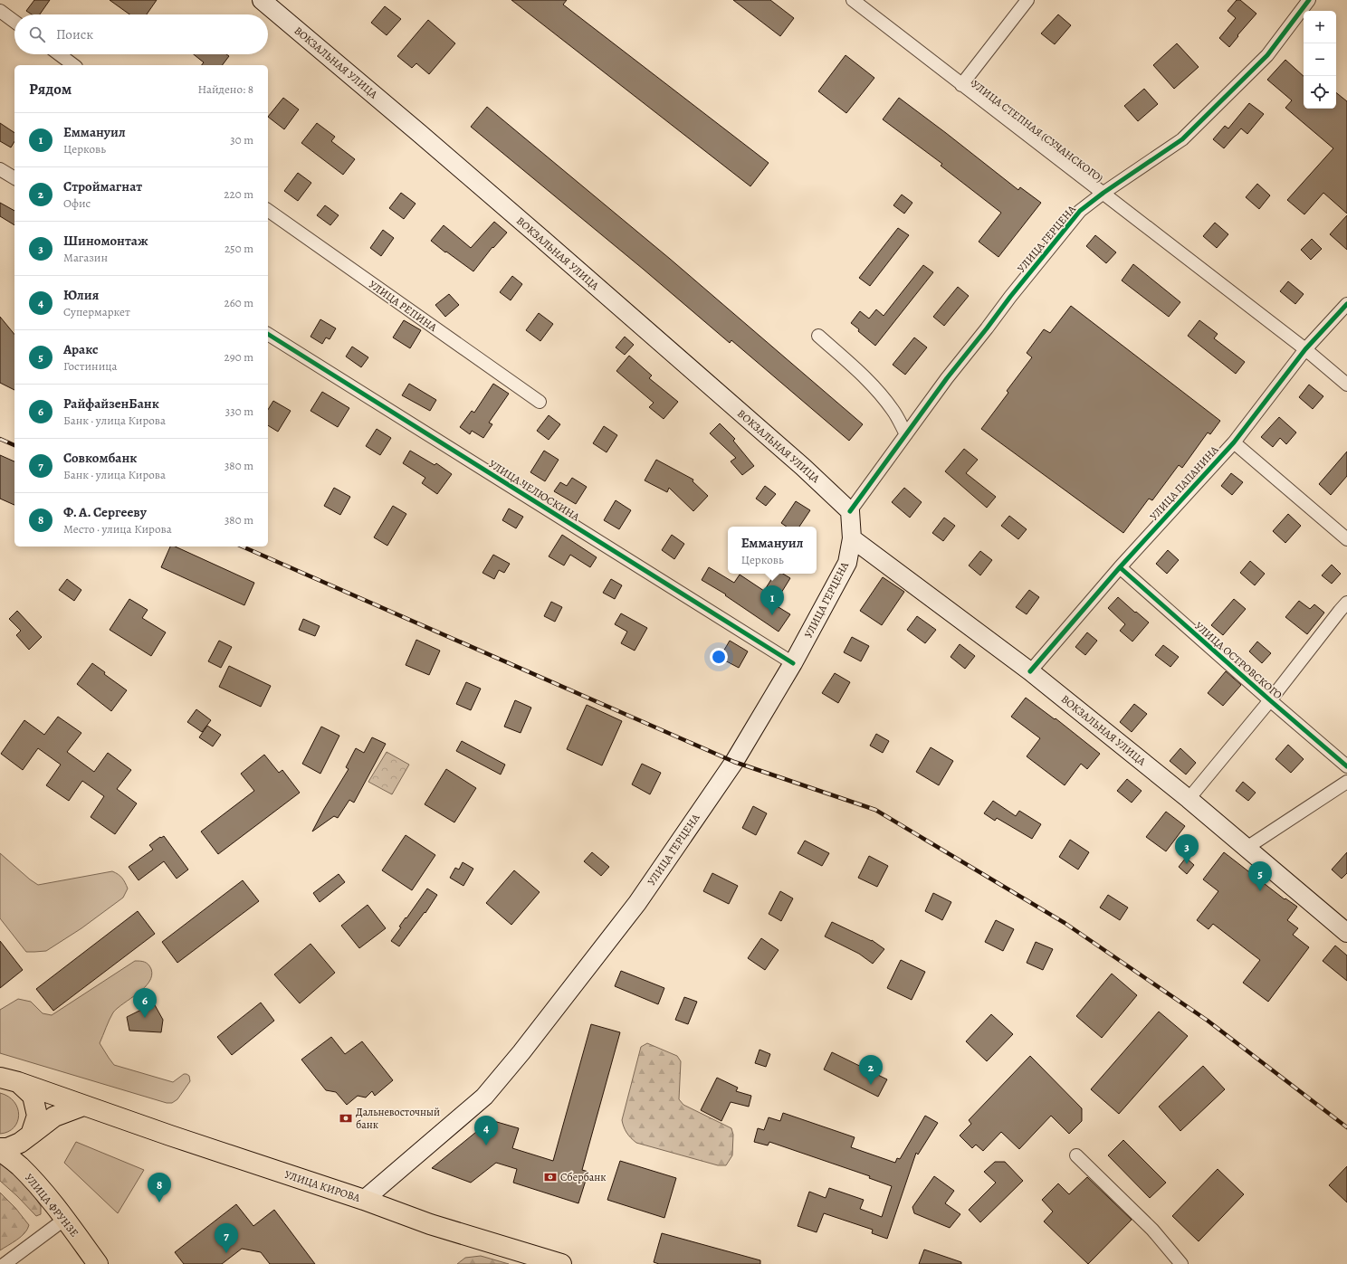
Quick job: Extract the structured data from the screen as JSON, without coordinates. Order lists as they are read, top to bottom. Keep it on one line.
{"streets":{"main road":["ВОКЗАЛЬНАЯ УЛИЦА","УЛИЦА ГЕРЦЕНА","УЛИЦА КИРОВА","УЛИЦА ФРУНЗЕ"],"street":["УЛИЦА СТЕПНАЯ (СУЧАНСКОГО)","УЛИЦА РЕПИНА","УЛИЦА ПАПАНИНА","УЛИЦА ЧЕЛЮСКИНА","УЛИЦА ОСТРОВСКОГО"]},"crossings":[["ВОКЗАЛЬНАЯ УЛИЦА","УЛИЦА ГЕРЦЕНА"],["ВОКЗАЛЬНАЯ УЛИЦА","УЛИЦА ПАПАНИНА"],["УЛИЦА СТЕПНАЯ (СУЧАНСКОГО)","УЛИЦА ГЕРЦЕНА"],["УЛИЦА СТЕПНАЯ (СУЧАНСКОГО)","УЛИЦА ПАПАНИНА"],["УЛИЦА ГЕРЦЕНА","УЛИЦА ЧЕЛЮСКИНА"],["УЛИЦА ГЕРЦЕНА","УЛИЦА КИРОВА"],["УЛИЦА ПАПАНИНА","УЛИЦА ОСТРОВСКОГО"]],"places":{"bank":["Дальневосточный банк","Сбербанк"]},"page":{"map_buttons":["+","−"],"search":"Поиск","heading":["Рядом","Найдено: 8"],"list":[{"mark":"1","name":"Еммануил","note":"Церковь","value":"30 m"},{"mark":"2","name":"Строймагнат","note":"Офис","value":"220 m"},{"mark":"3","name":"Шиномонтаж","note":"Магазин","value":"250 m"},{"mark":"4","name":"Юлия","note":"Супермаркет","value":"260 m"},{"mark":"5","name":"Аракс","note":"Гостиница","value":"290 m"},{"mark":"6","name":"РайфайзенБанк","note":"Банк · улица Кирова","value":"330 m"},{"mark":"7","name":"Совкомбанк","note":"Банк · улица Кирова","value":"380 m"},{"mark":"8","name":"Ф. А. Сергееву","note":"Место · улица Кирова","value":"380 m"}],"popup":["Еммануил","Церковь"],"pins":["1","3","5","6","2","4","8","7"]}}
